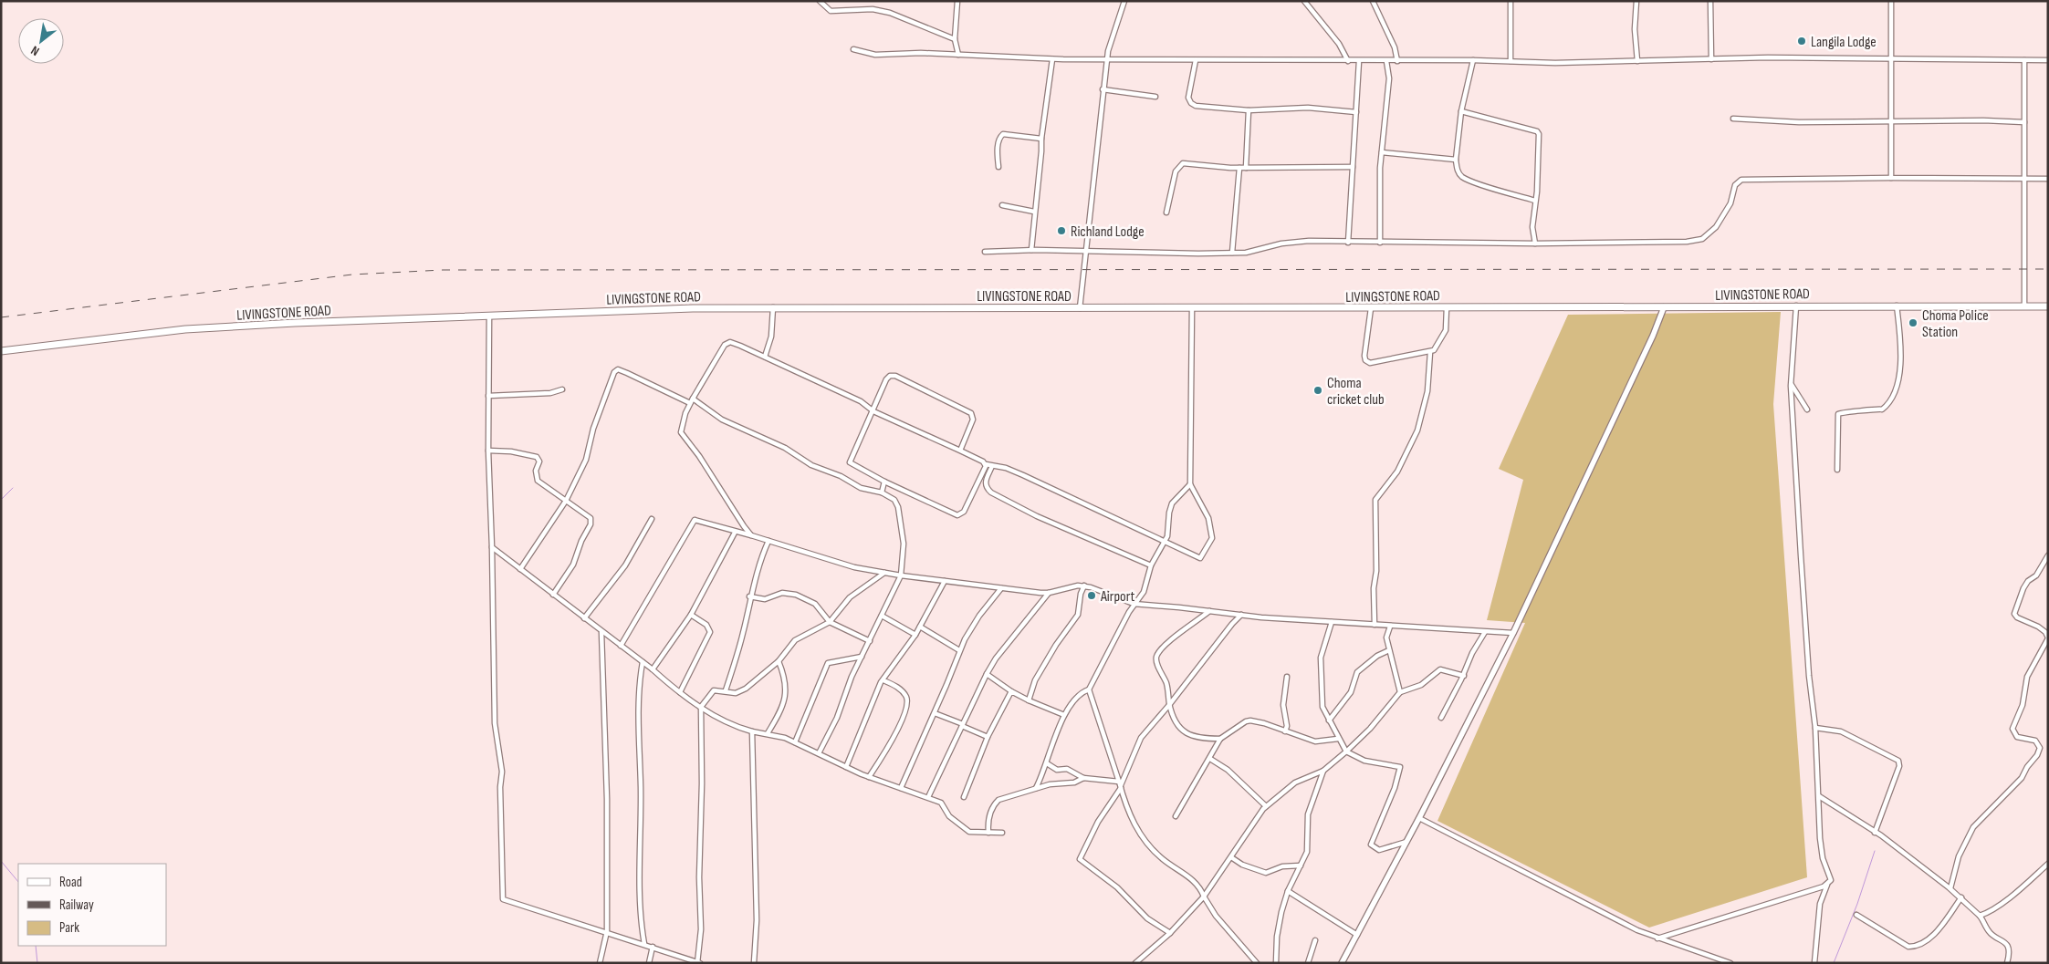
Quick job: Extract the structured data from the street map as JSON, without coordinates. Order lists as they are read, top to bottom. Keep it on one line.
{"streets":{"highway":["LIVINGSTONE ROAD"]},"places":["Langila Lodge","Richland Lodge","Choma Police Station","Choma cricket club","Airport"],"legend":["Road","Railway","Park"],"north":"bottom left"}
